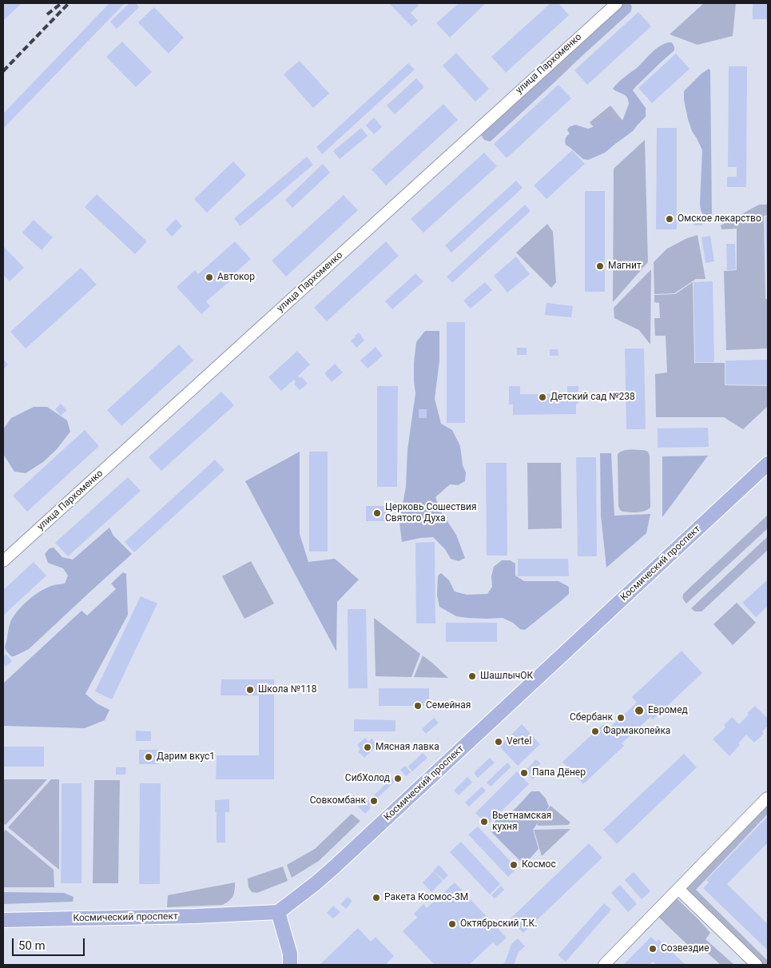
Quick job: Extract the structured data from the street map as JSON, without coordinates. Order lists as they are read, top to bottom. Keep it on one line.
{"streets":{"main road":["Космический проспект"],"street":["улица Пархоменко"]},"places":["Омское лекарство","Магнит","Автокор","Детский сад №238","Церковь Сошествия Святого Духа","ШашлычОК","Школа №118","Семейная","Евромед","Сбербанк","Фармакопейка","Vertel","Мясная лавка","Дарим вкус1","Папа Дёнер","СибХолод","Совкомбанк","Вьетнамская кухня","Космос","Ракета Космос-3М","Октябрьский Т.К.","Созвездие"],"scale_bar":"50 m"}
